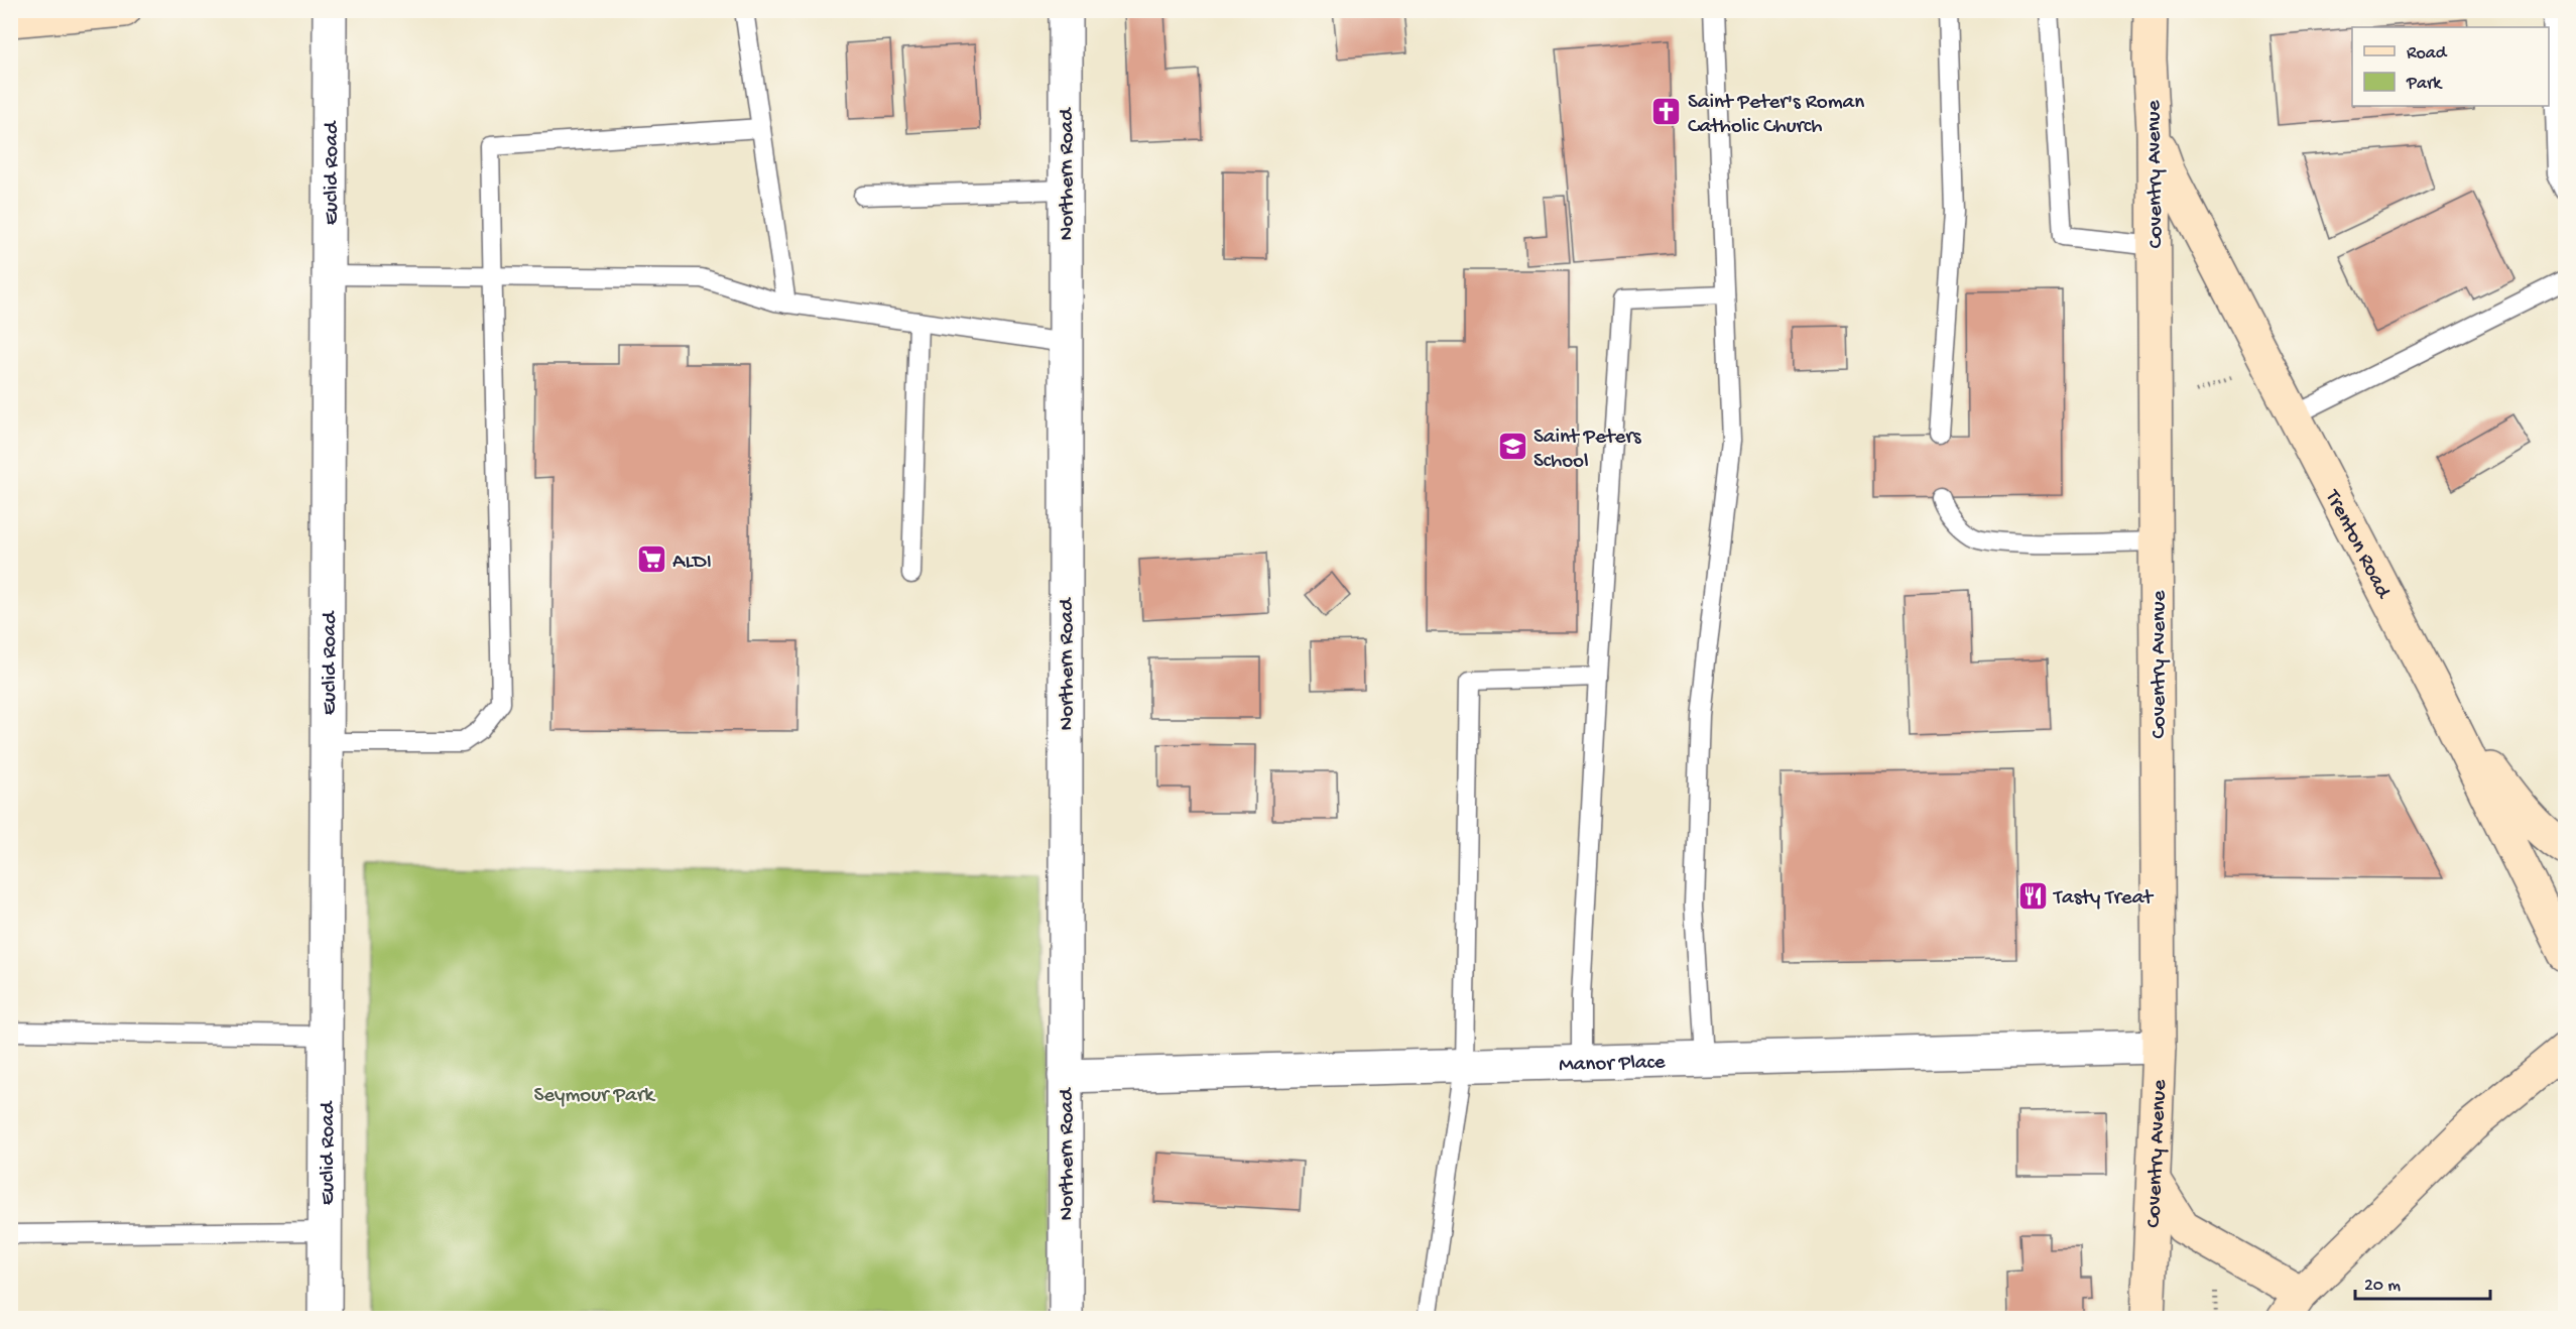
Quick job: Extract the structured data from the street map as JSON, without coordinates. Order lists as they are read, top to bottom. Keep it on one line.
{"streets":{"street":["Euclid Road","Northern Road","Coventry Avenue","Trenton Road","Manor Place"]},"crossings":[["Northern Road","Manor Place"],["Coventry Avenue","Trenton Road"],["Coventry Avenue","Manor Place"]],"parks":["Seymour Park"],"places":{"church":["Saint Peter's Roman Catholic Church"],"school or university":["Saint Peters School"],"supermarket":["ALDI"],"restaurant":["Tasty Treat"]},"legend":["Road","Park"],"scale_bar":"20 m"}
